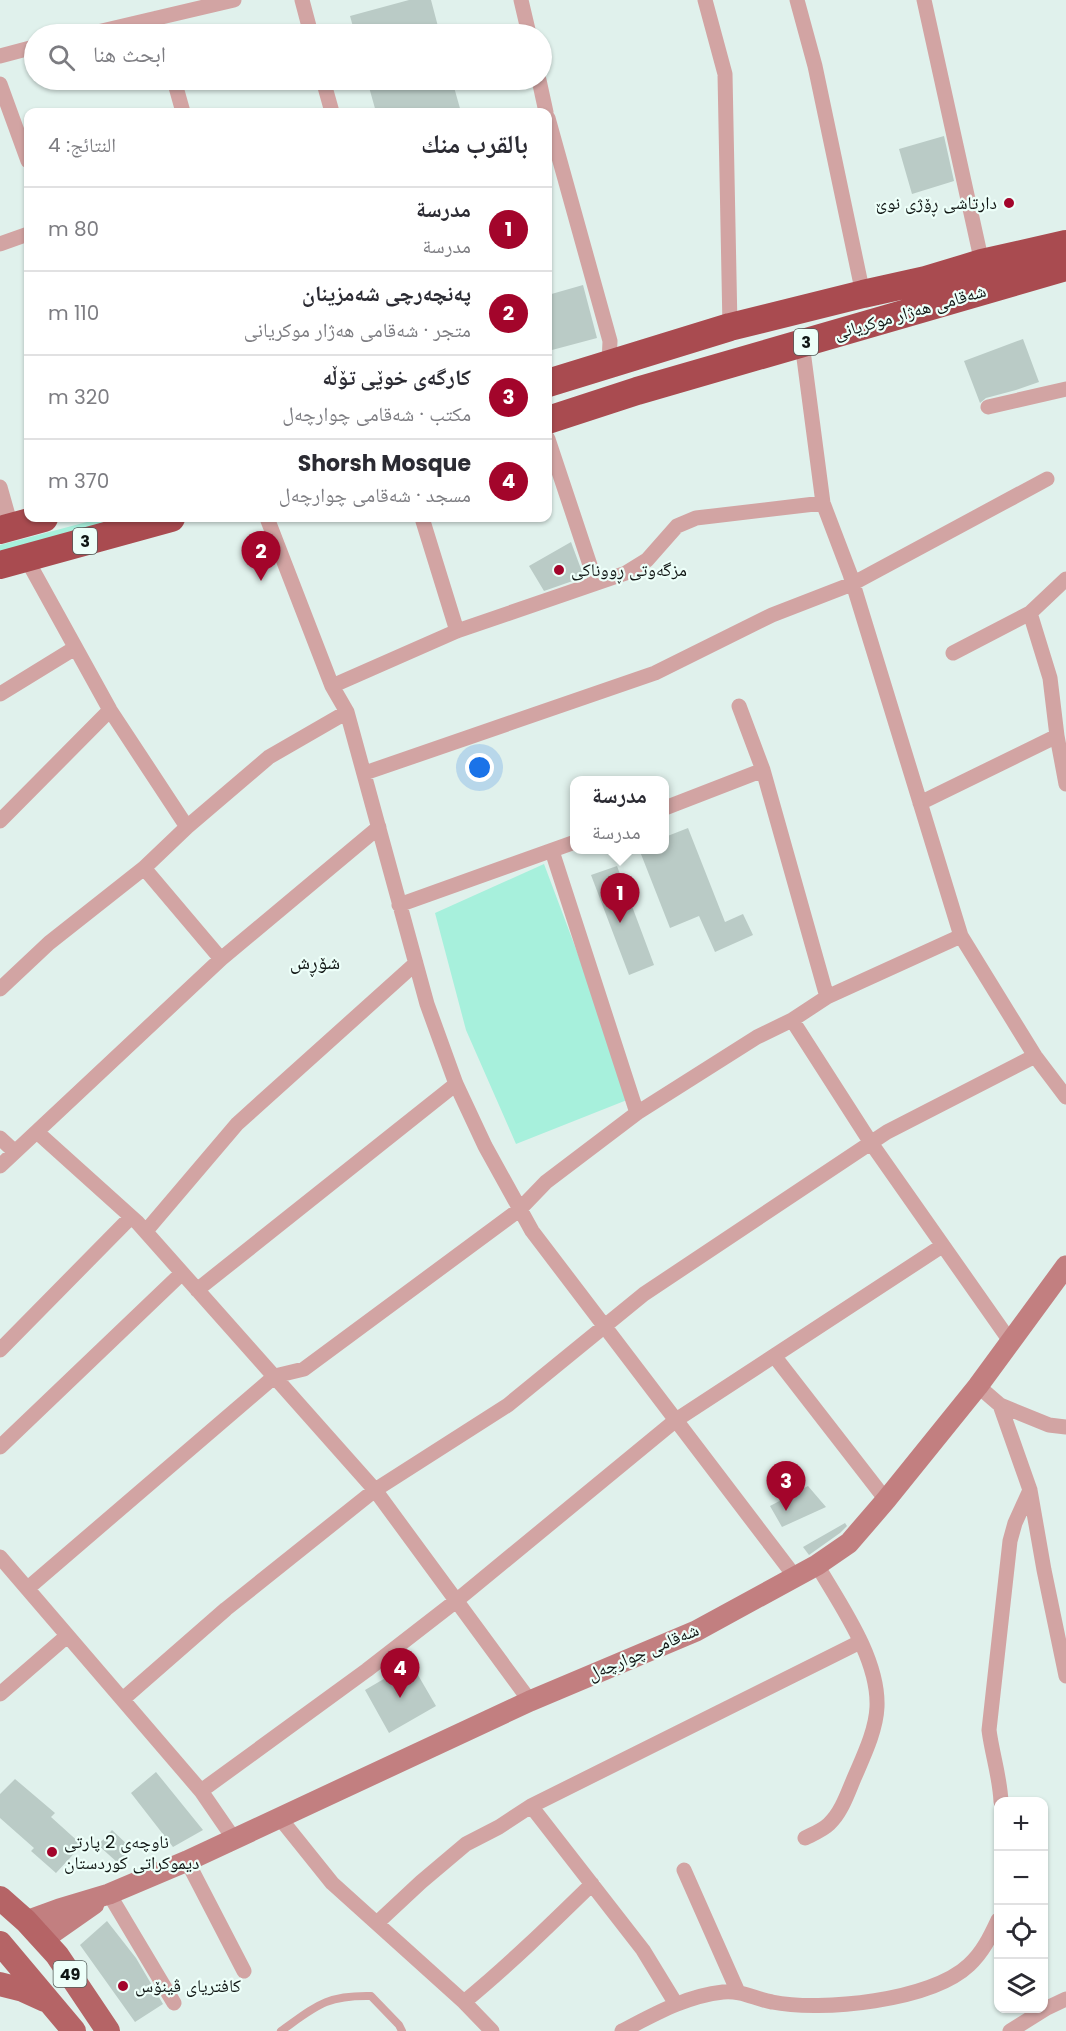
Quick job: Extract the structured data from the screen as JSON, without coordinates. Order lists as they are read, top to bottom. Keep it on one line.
{"streets":{"highway":["شەقامی ھەژار موکریانی","3"],"main road":["شەقامی چوارچەل","49"]},"districts":["شۆڕش"],"places":["دارتاشی ڕۆژی نوێ","مزگەوتی ڕووناکی","ناوچەی 2 پارتی دیموکراتی کوردستان","کافتریای ڤینۆس"],"page":{"search":"ابحث هنا","heading":["بالقرب منك","النتائج: 4"],"list":[{"mark":"1","name":"مدرسة","note":"مدرسة","value":"80 m"},{"mark":"2","name":"پەنچەرچی شەمزینان","note":"متجر · شەقامی ھەژار موکریانی","value":"110 m"},{"mark":"3","name":"کارگەی خوێی تۆڵە","note":"مكتب · شەقامی چوارچەل","value":"320 m"},{"mark":"4","name":"Shorsh Mosque","note":"مسجد · شەقامی چوارچەل","value":"370 m"}],"pins":["2","1","3","4"],"popup":["مدرسة","مدرسة"],"map_buttons":["+","−"]}}
